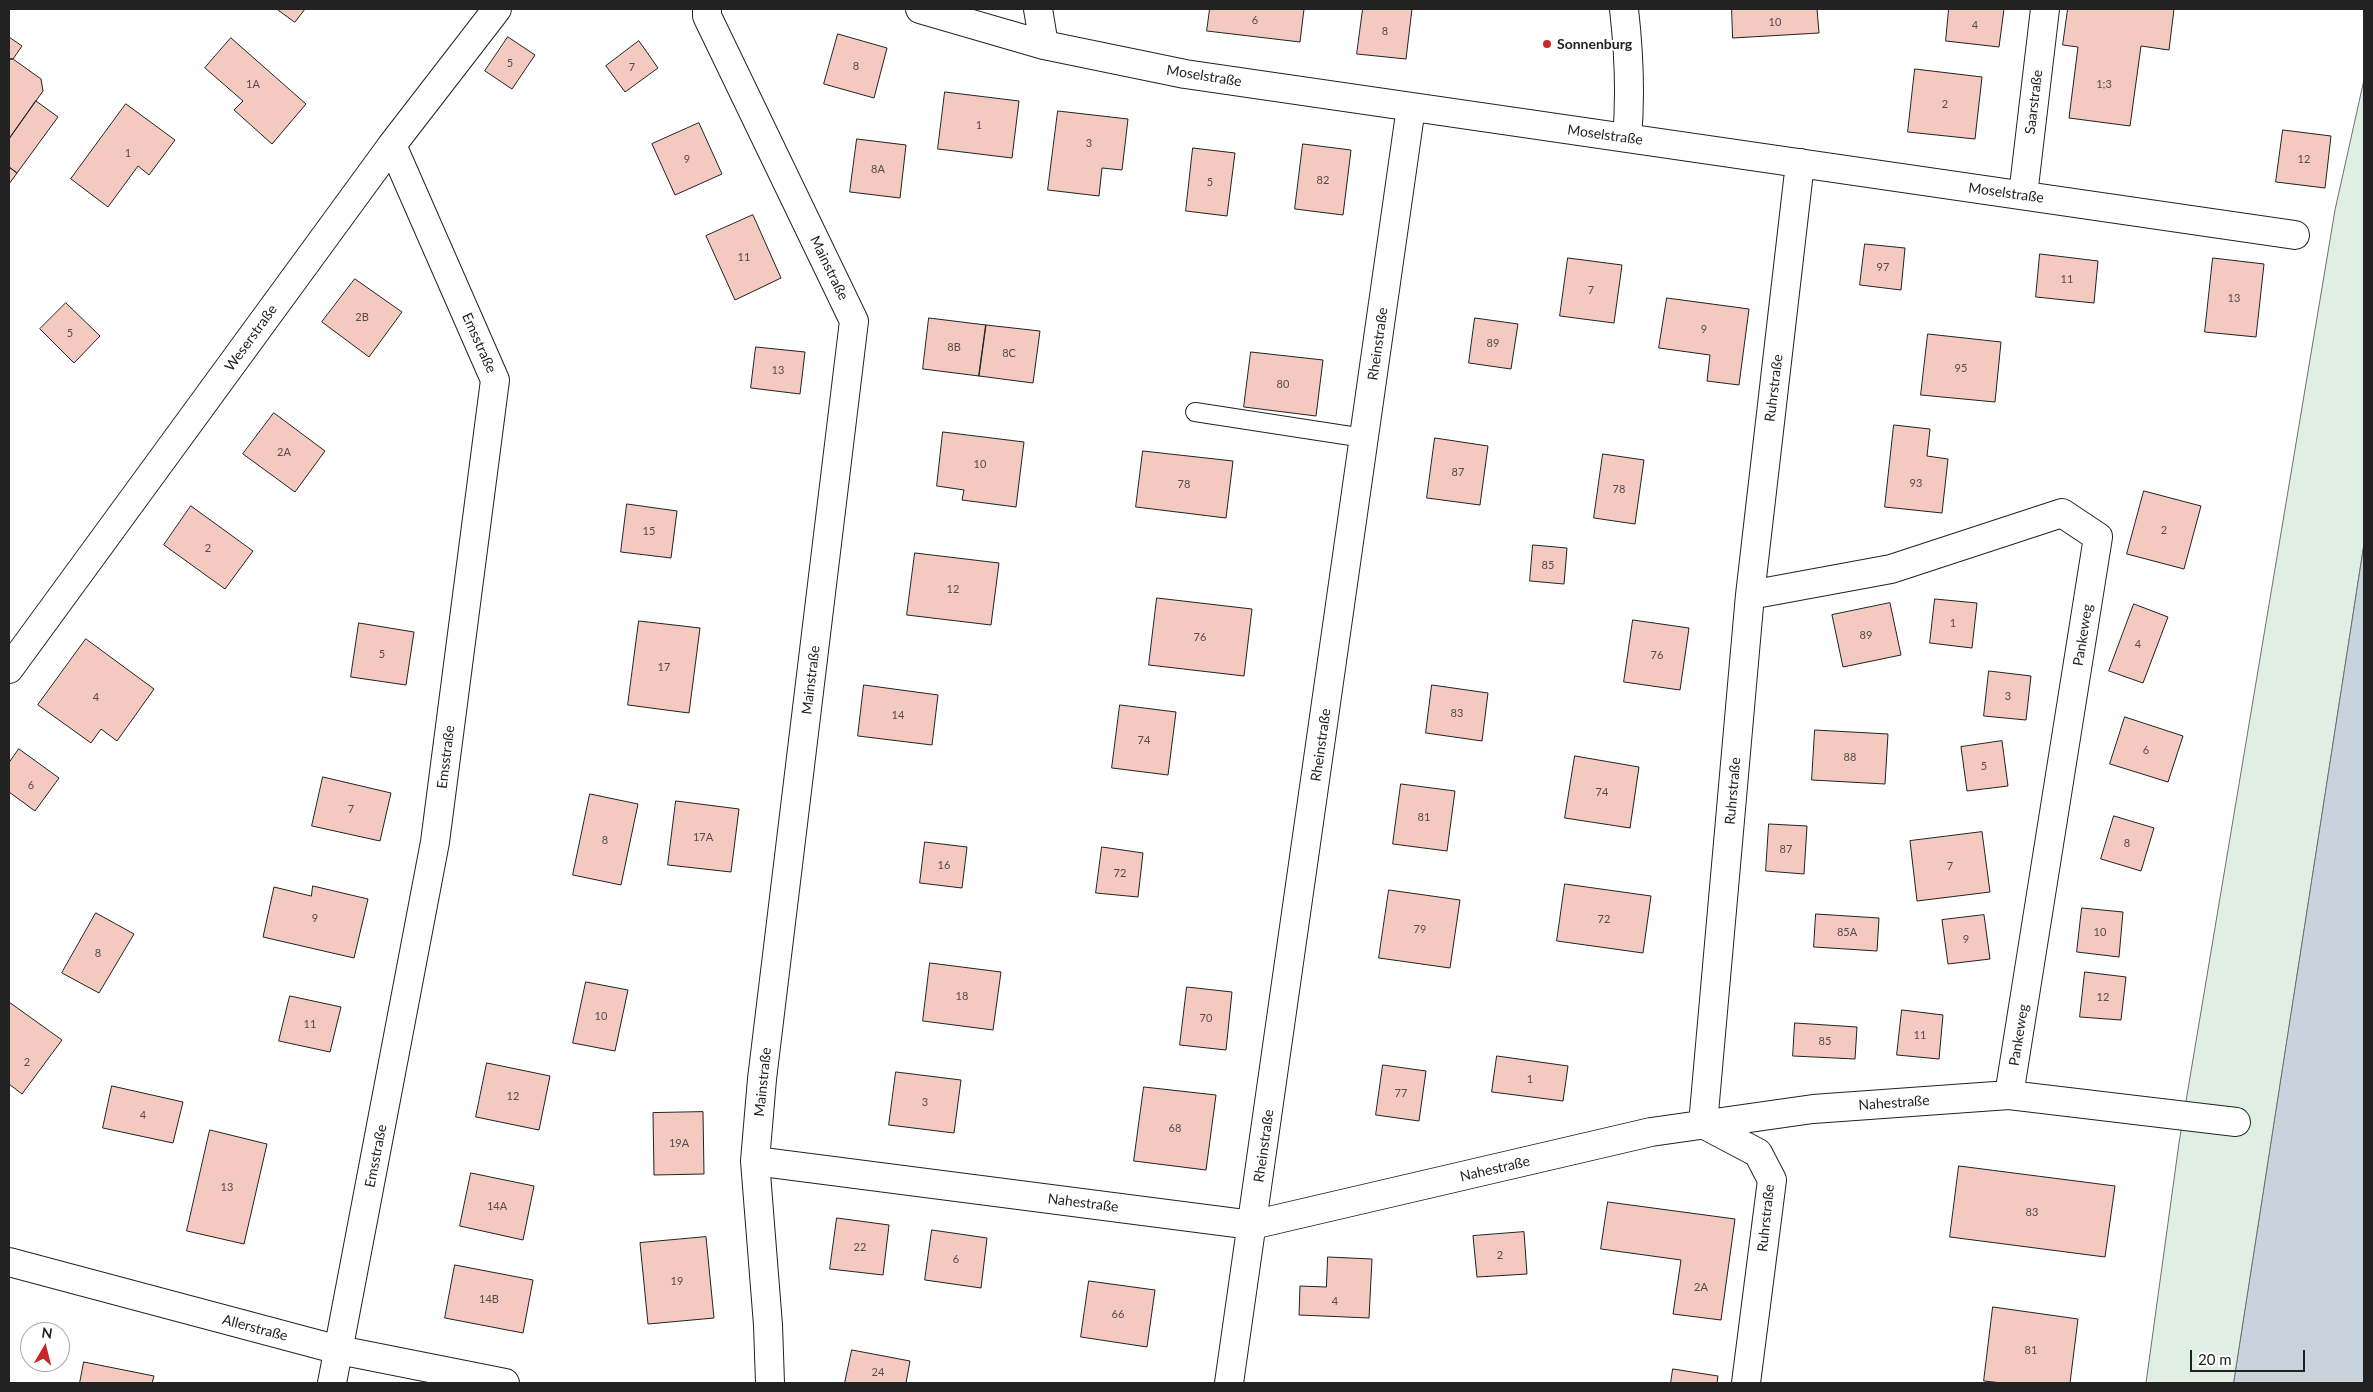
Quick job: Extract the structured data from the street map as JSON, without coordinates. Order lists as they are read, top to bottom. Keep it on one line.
{"streets":{"street":["Moselstraße","Saarstraße","Mainstraße","Weserstraße","Emsstraße","Rheinstraße","Ruhrstraße","Pankeweg","Nahestraße","Allerstraße"]},"crossings":[["Moselstraße","Saarstraße"],["Moselstraße","Rheinstraße"],["Moselstraße","Ruhrstraße"],["Mainstraße","Nahestraße"],["Weserstraße","Emsstraße"],["Emsstraße","Allerstraße"],["Rheinstraße","Nahestraße"],["Ruhrstraße","Pankeweg"],["Ruhrstraße","Nahestraße"],["Pankeweg","Nahestraße"]],"places":["Sonnenburg"],"house_numbers":["6","10","4","8","5","8","7","1A","1;3","2","1","3","1","9","12","8A","82","5","11","97","11","7","13","2B","9","5","89","8B","8C","95","13","80","2A","10","87","93","78","78","2","15","2","85","12","1","89","76","4","5","76","17","3","4","83","14","74","6","88","5","6","74","7","81","17A","8","8","87","16","7","72","9","72","79","85A","10","9","8","18","12","10","70","11","11","85","2","1","77","12","3","4","68","19A","13","14A","83","22","2","6","19","2A","14B","4","66","81","24"],"scale_bar":"20 m","north":"top"}
